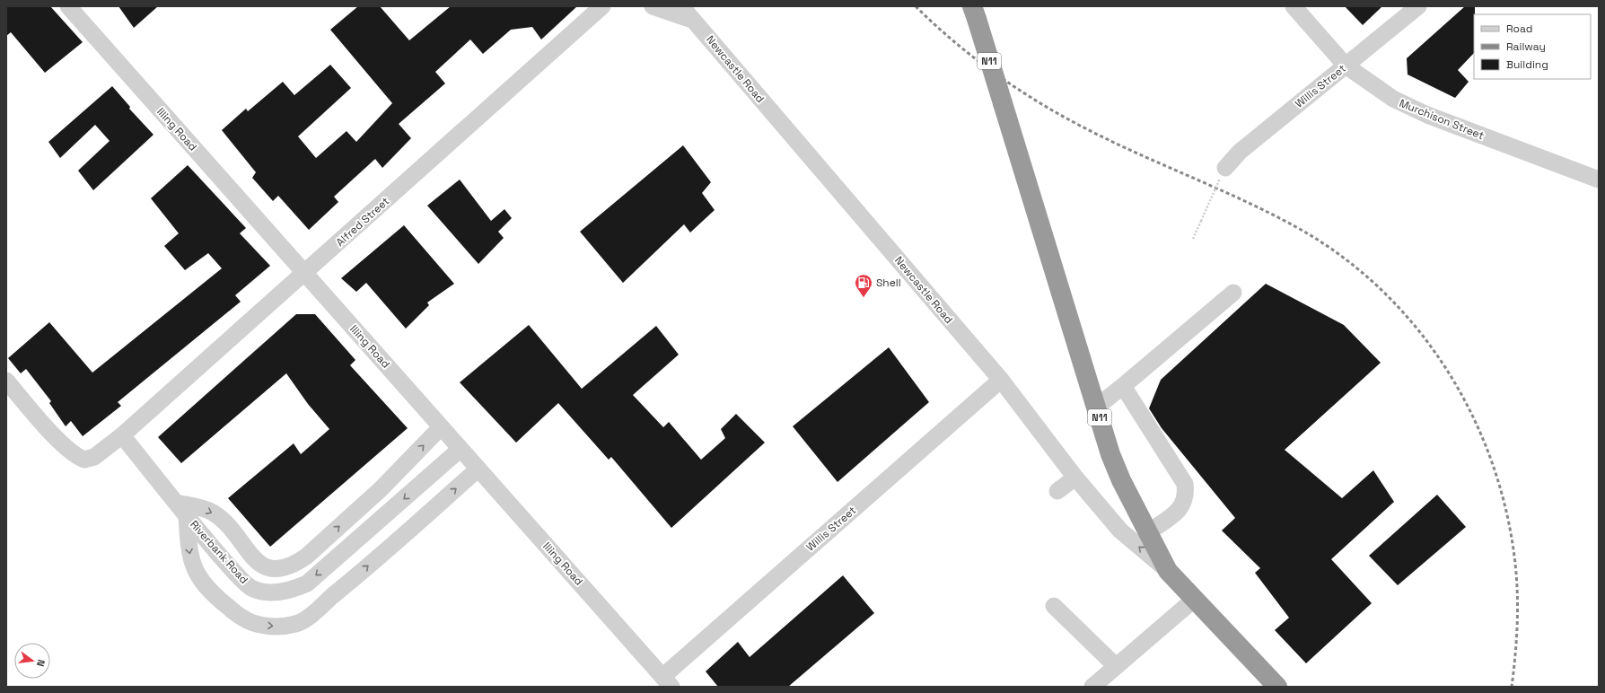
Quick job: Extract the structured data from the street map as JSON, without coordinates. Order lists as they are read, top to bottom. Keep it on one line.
{"streets":{"highway":["N11"],"street":["Newcastle Road","Willis Street","Murchison Street","Illing Road","Alfred Street","Riverbank Road"]},"crossings":[["N11","Newcastle Road"],["Newcastle Road","Willis Street"],["Willis Street","Murchison Street"],["Willis Street","Illing Road"],["Illing Road","Alfred Street"],["Illing Road","Riverbank Road"],["Alfred Street","Riverbank Road"]],"places":{"fuel station":["Shell"]},"legend":["Road","Railway","Building"],"north":"right"}
